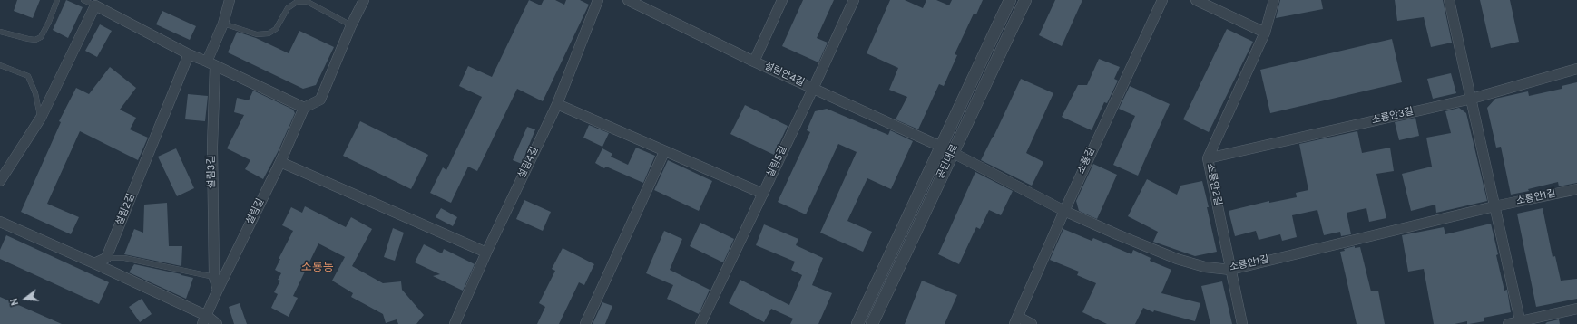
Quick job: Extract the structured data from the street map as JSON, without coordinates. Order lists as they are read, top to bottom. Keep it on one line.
{"streets":{"street":["설림안4길","소룡안3길","소룡길","설림5길","공단대로","설림4길","설림3길","소룡안2길","소룡안1길","설림2길","설림길"]},"crossings":[["설림안4길","설림5길"],["설림안4길","공단대로"],["설림안4길","소룡안1길"],["소룡안3길","소룡안2길"],["소룡길","소룡안1길"],["공단대로","소룡안1길"],["설림3길","설림길"],["소룡안2길","소룡안1길"]],"districts":["소룡동"],"north":"left"}
